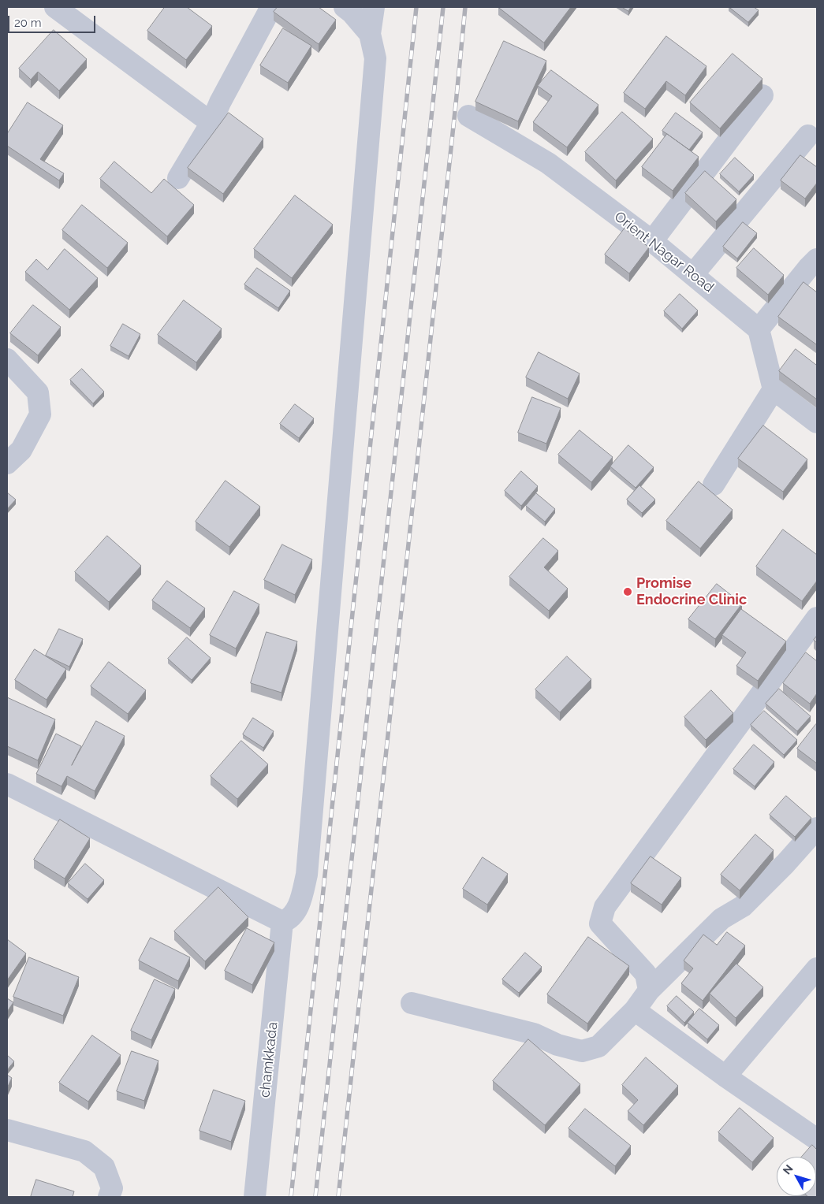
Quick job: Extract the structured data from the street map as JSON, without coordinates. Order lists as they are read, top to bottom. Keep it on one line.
{"streets":{"street":["Orient Nagar Road","chamkkada"]},"places":["Promise Endocrine Clinic"],"scale_bar":"20 m","north":"top left"}
